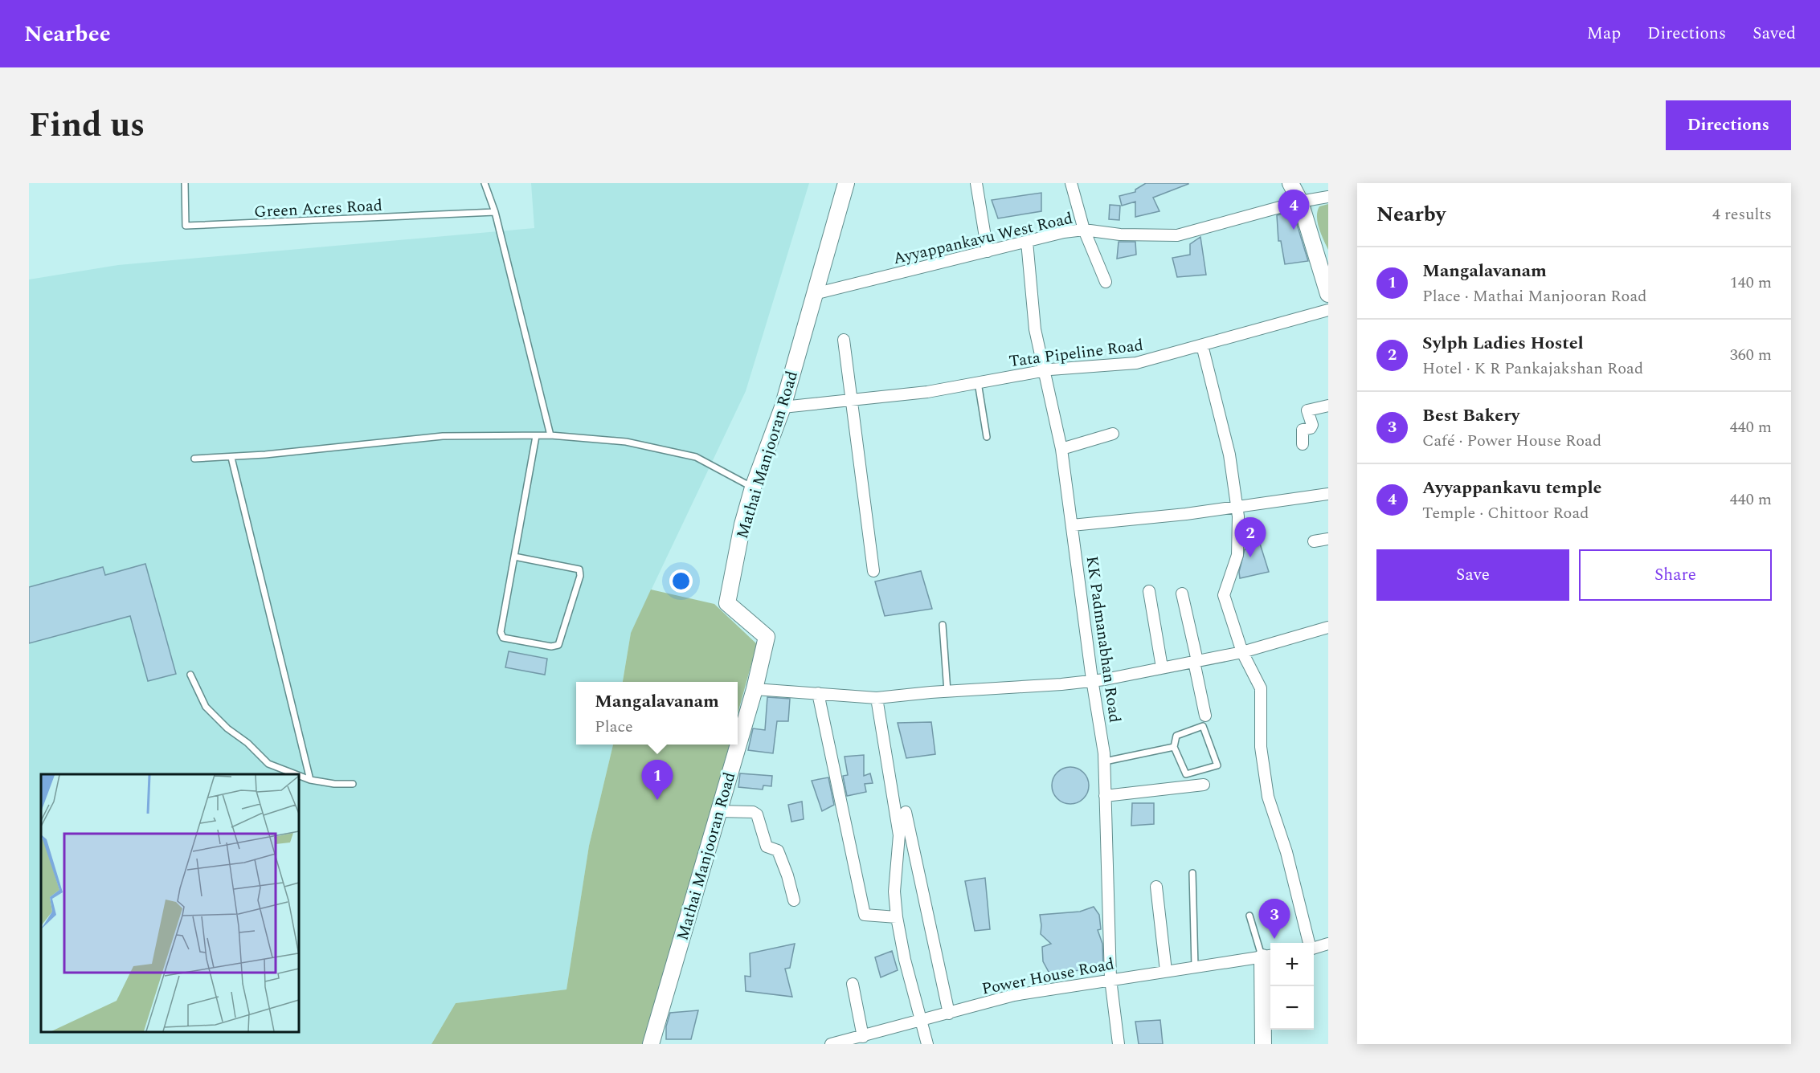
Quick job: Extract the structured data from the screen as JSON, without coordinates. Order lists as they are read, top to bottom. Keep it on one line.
{"streets":{"street":["Ayyappankavu West Road","Tata Pipeline Road","Mathai Manjooran Road","KK Padmanabhan Road","Power House Road"],"lane":["Green Acres Road"]},"crossings":[["Ayyappankavu West Road","Mathai Manjooran Road"],["Ayyappankavu West Road","KK Padmanabhan Road"],["Tata Pipeline Road","Mathai Manjooran Road"],["Tata Pipeline Road","KK Padmanabhan Road"],["KK Padmanabhan Road","Power House Road"]],"page":{"header":"Nearbee","nav":["Map","Directions","Saved"],"title":"Find us","buttons":["Directions",["Save","Share"]],"heading":["Nearby","4 results"],"pins":["4","2","1","3"],"list":[{"mark":"1","name":"Mangalavanam","note":"Place · Mathai Manjooran Road","value":"140 m"},{"mark":"2","name":"Sylph Ladies Hostel","note":"Hotel · K R Pankajakshan Road","value":"360 m"},{"mark":"3","name":"Best Bakery","note":"Café · Power House Road","value":"440 m"},{"mark":"4","name":"Ayyappankavu temple","note":"Temple · Chittoor Road","value":"440 m"}],"popup":["Mangalavanam","Place"],"map_buttons":["+","−"]}}
